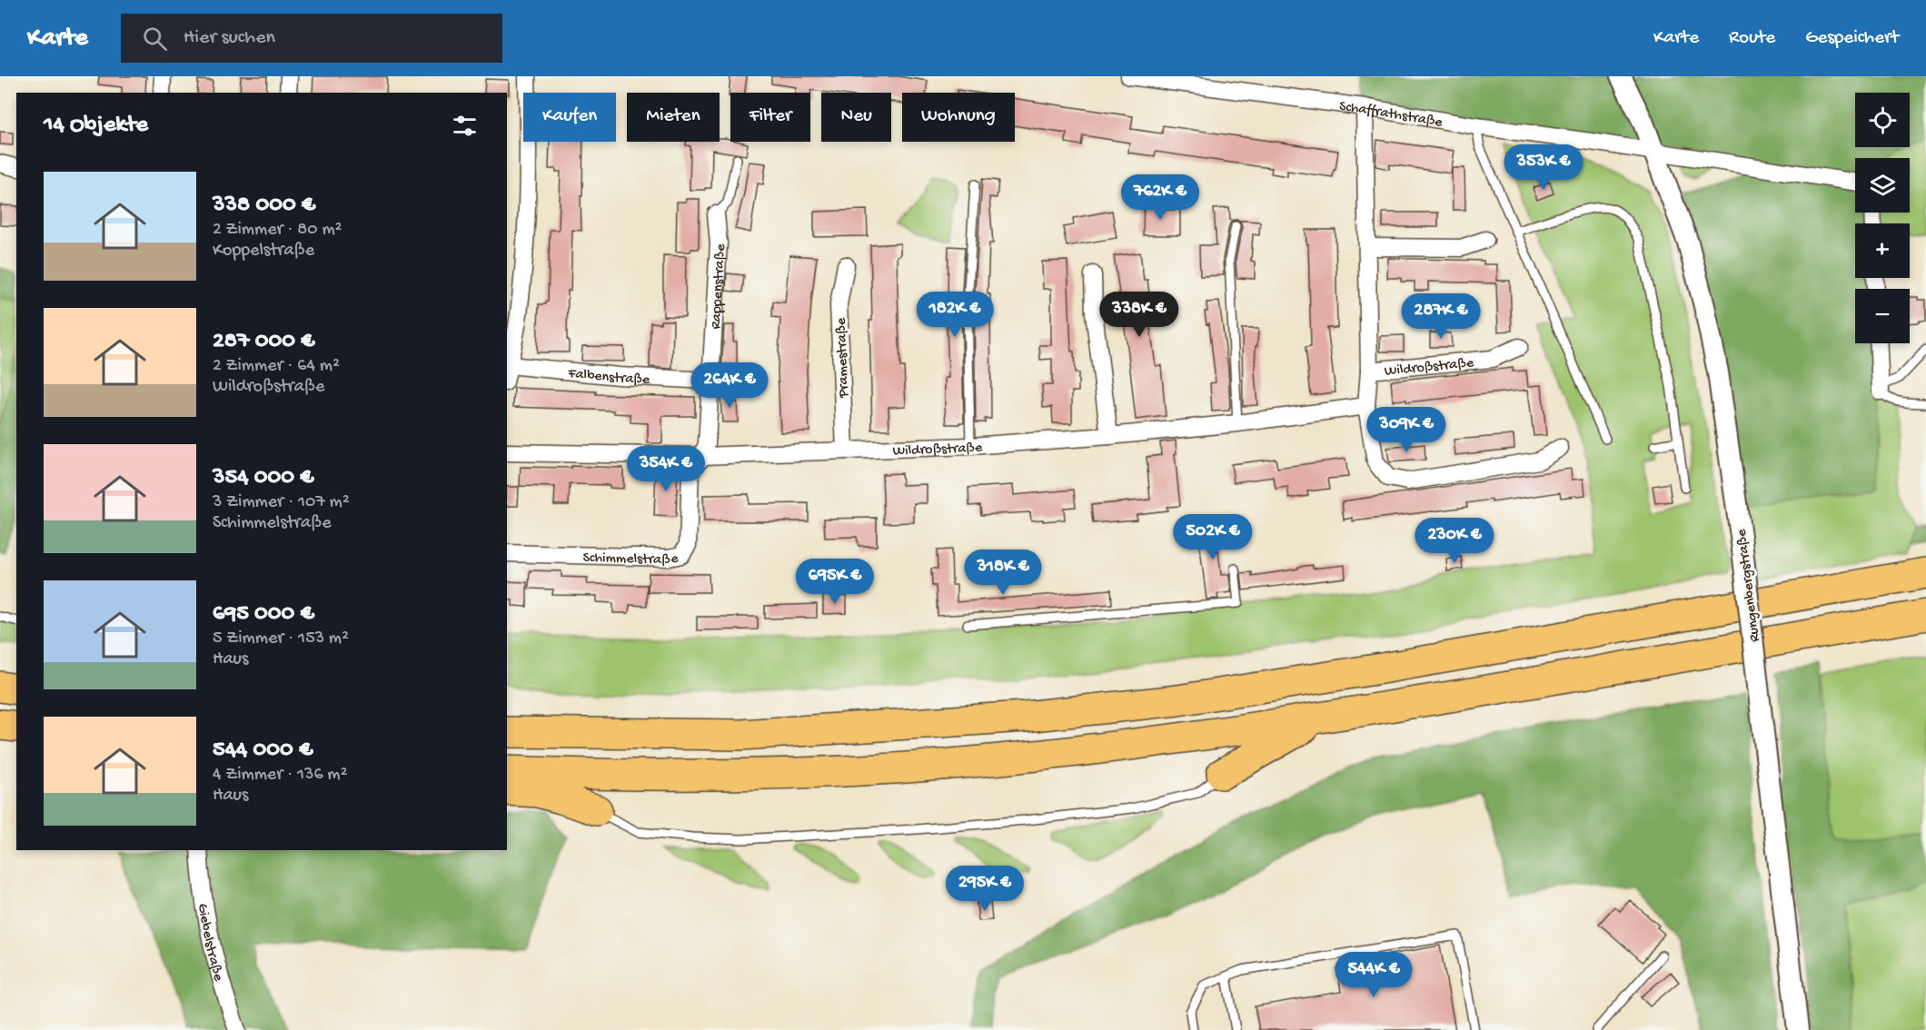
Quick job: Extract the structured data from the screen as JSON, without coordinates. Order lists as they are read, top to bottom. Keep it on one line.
{"streets":{"street":["Schaffrathstraße","Rappenstraße","Pramestraße","Wildroßstraße","Falbenstraße","Schimmelstraße","Rungenbergstraße","Giebelstraße"]},"crossings":[["Schaffrathstraße","Wildroßstraße"],["Schaffrathstraße","Rungenbergstraße"],["Rappenstraße","Wildroßstraße"],["Rappenstraße","Falbenstraße"],["Rappenstraße","Schimmelstraße"],["Pramestraße","Wildroßstraße"],["Wildroßstraße","Schimmelstraße"]],"page":{"header":"Karte","search":"Hier suchen","nav":["Karte","Route","Gespeichert"],"map_buttons":["+","−"],"chip":["Kaufen","Mieten","Filter","Neu","Wohnung"],"heading":"14 Objekte","price":["353K €","762K €","182K €","338K €","287K €","264K €","309K €","354K €","502K €","230K €","318K €","695K €","295K €","544K €"],"list":[{"name":"338 000 €","note":"2 Zimmer · 80 m² · Koppelstraße"},{"name":"287 000 €","note":"2 Zimmer · 64 m² · Wildroßstraße"},{"name":"354 000 €","note":"3 Zimmer · 107 m² · Schimmelstraße"},{"name":"695 000 €","note":"5 Zimmer · 153 m² · Haus"},{"name":"544 000 €","note":"4 Zimmer · 136 m² · Haus"}]}}
